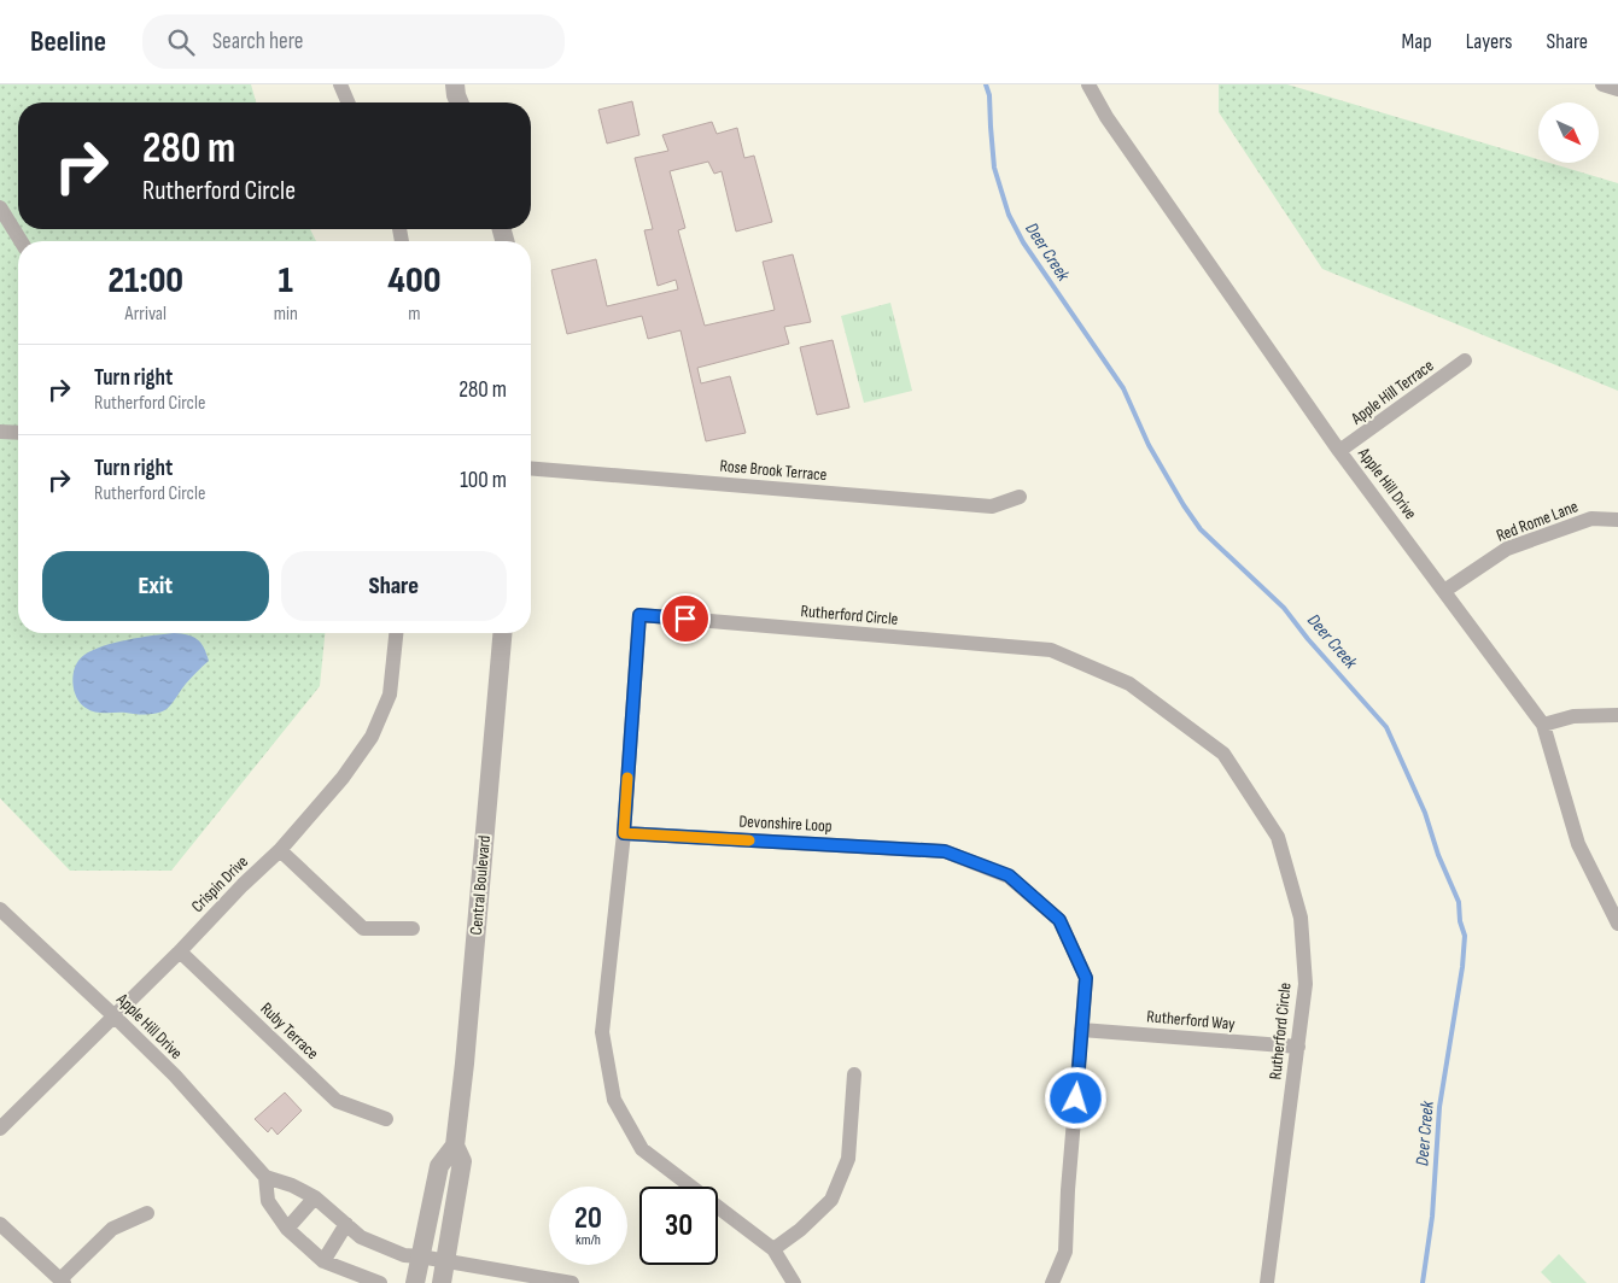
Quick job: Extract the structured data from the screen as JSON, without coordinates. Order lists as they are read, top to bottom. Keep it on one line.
{"streets":{"street":["Apple Hill Terrace","Rose Brook Terrace","Apple Hill Drive","Red Rome Lane","Rutherford Circle","Devonshire Loop","Crispin Drive","Central Boulevard","Rutherford Way","Ruby Terrace"]},"crossings":[["Apple Hill Terrace","Apple Hill Drive"],["Apple Hill Drive","Red Rome Lane"],["Apple Hill Drive","Crispin Drive"],["Apple Hill Drive","Central Boulevard"],["Rutherford Circle","Devonshire Loop"],["Rutherford Circle","Rutherford Way"],["Devonshire Loop","Rutherford Way"],["Crispin Drive","Ruby Terrace"]],"water":["Deer Creek"],"north":"bottom right","page":{"header":"Beeline","search":"Search here","nav":["Map","Layers","Share"],"turn":["280 m","Rutherford Circle"],"eta":["21:00","Arrival","1","min","400","m"],"list":[{"name":"Turn right","note":"Rutherford Circle","value":"280 m"},{"name":"Turn right","note":"Rutherford Circle","value":"100 m"}],"buttons":["Exit","Share"],"speed":"20 km/h","limit":"30"}}
